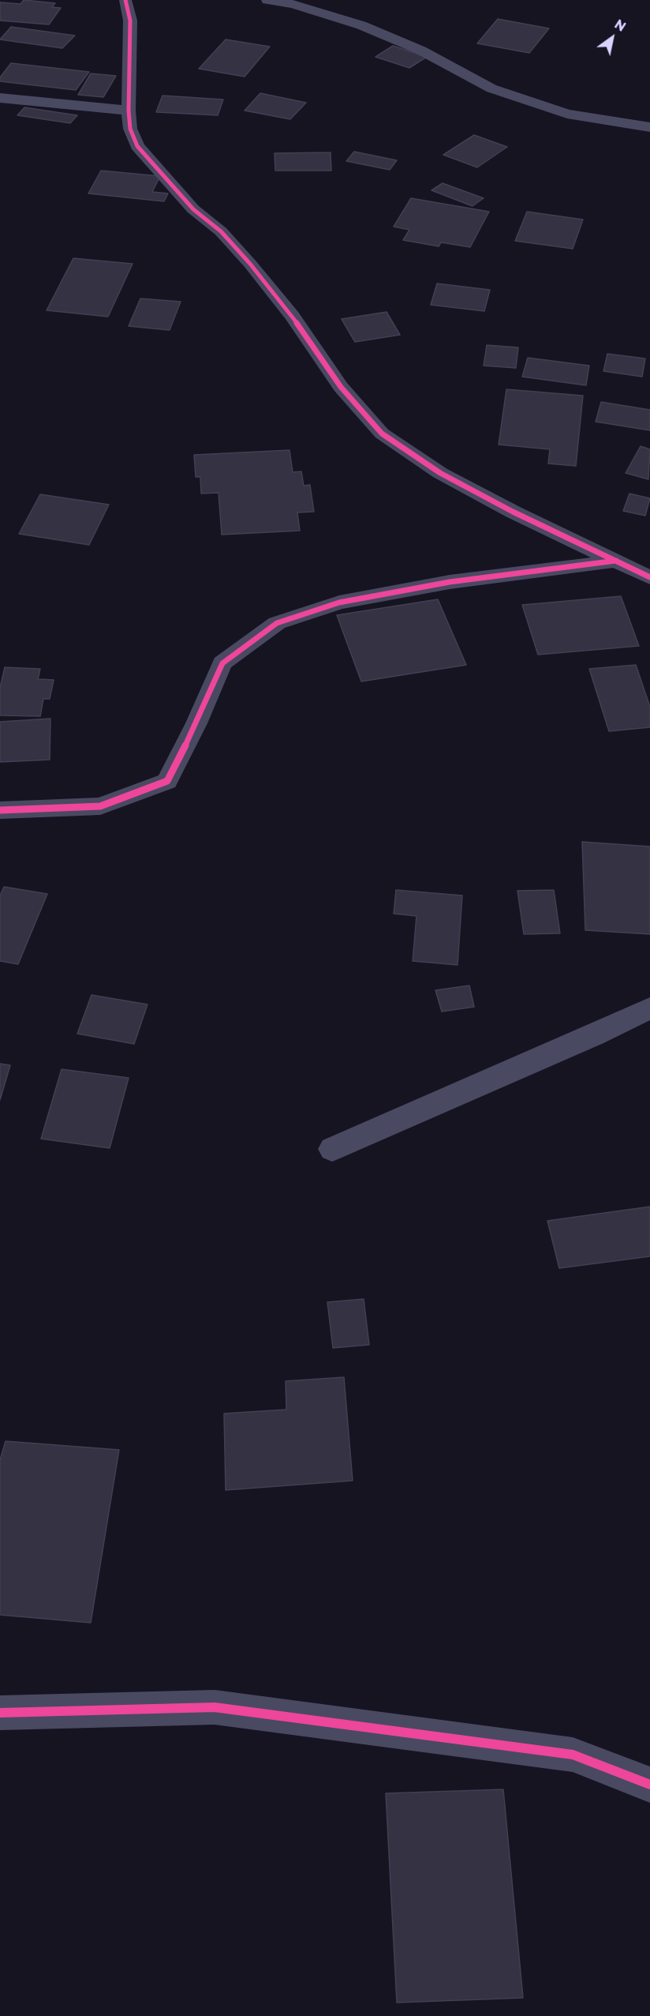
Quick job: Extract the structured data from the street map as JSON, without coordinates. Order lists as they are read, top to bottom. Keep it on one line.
{"north":"top right"}
